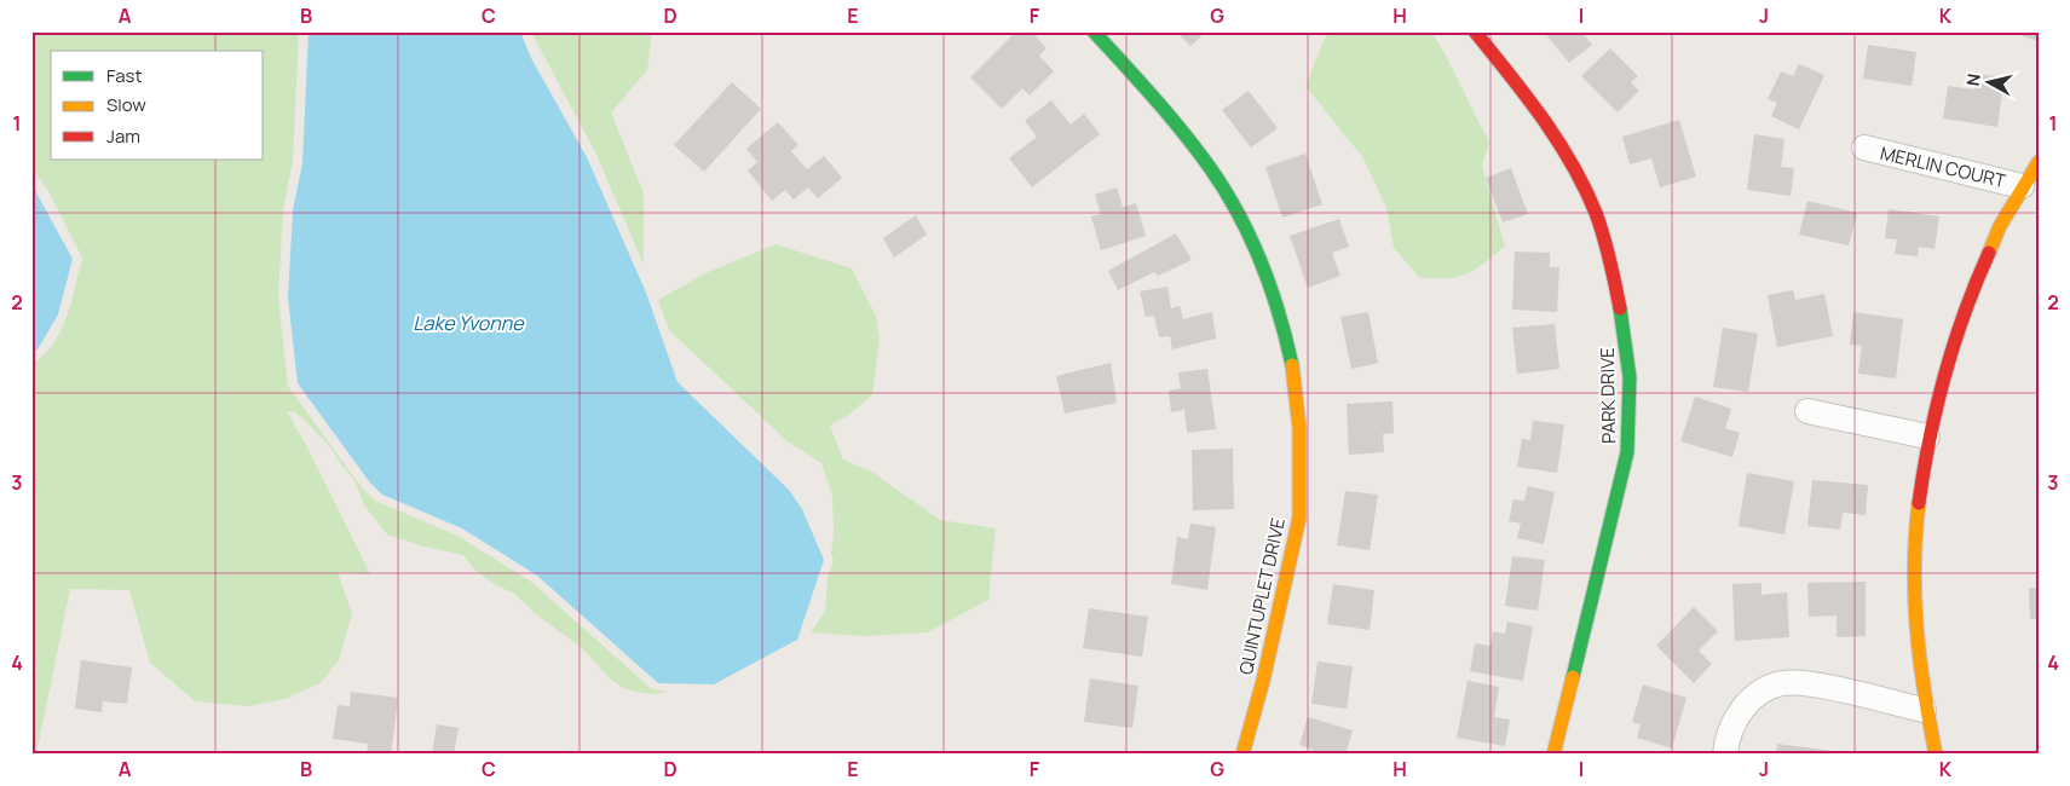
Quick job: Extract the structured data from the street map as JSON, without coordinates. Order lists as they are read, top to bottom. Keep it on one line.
{"streets":{"street":["MERLIN COURT","PARK DRIVE","QUINTUPLET DRIVE"]},"water":["Lake Yvonne"],"legend":["Fast","Slow","Jam"],"north":"left","grid":{"columns":["A","B","C","D","E","F","G","H","I","J","K"],"rows":["1","2","3","4"]}}
